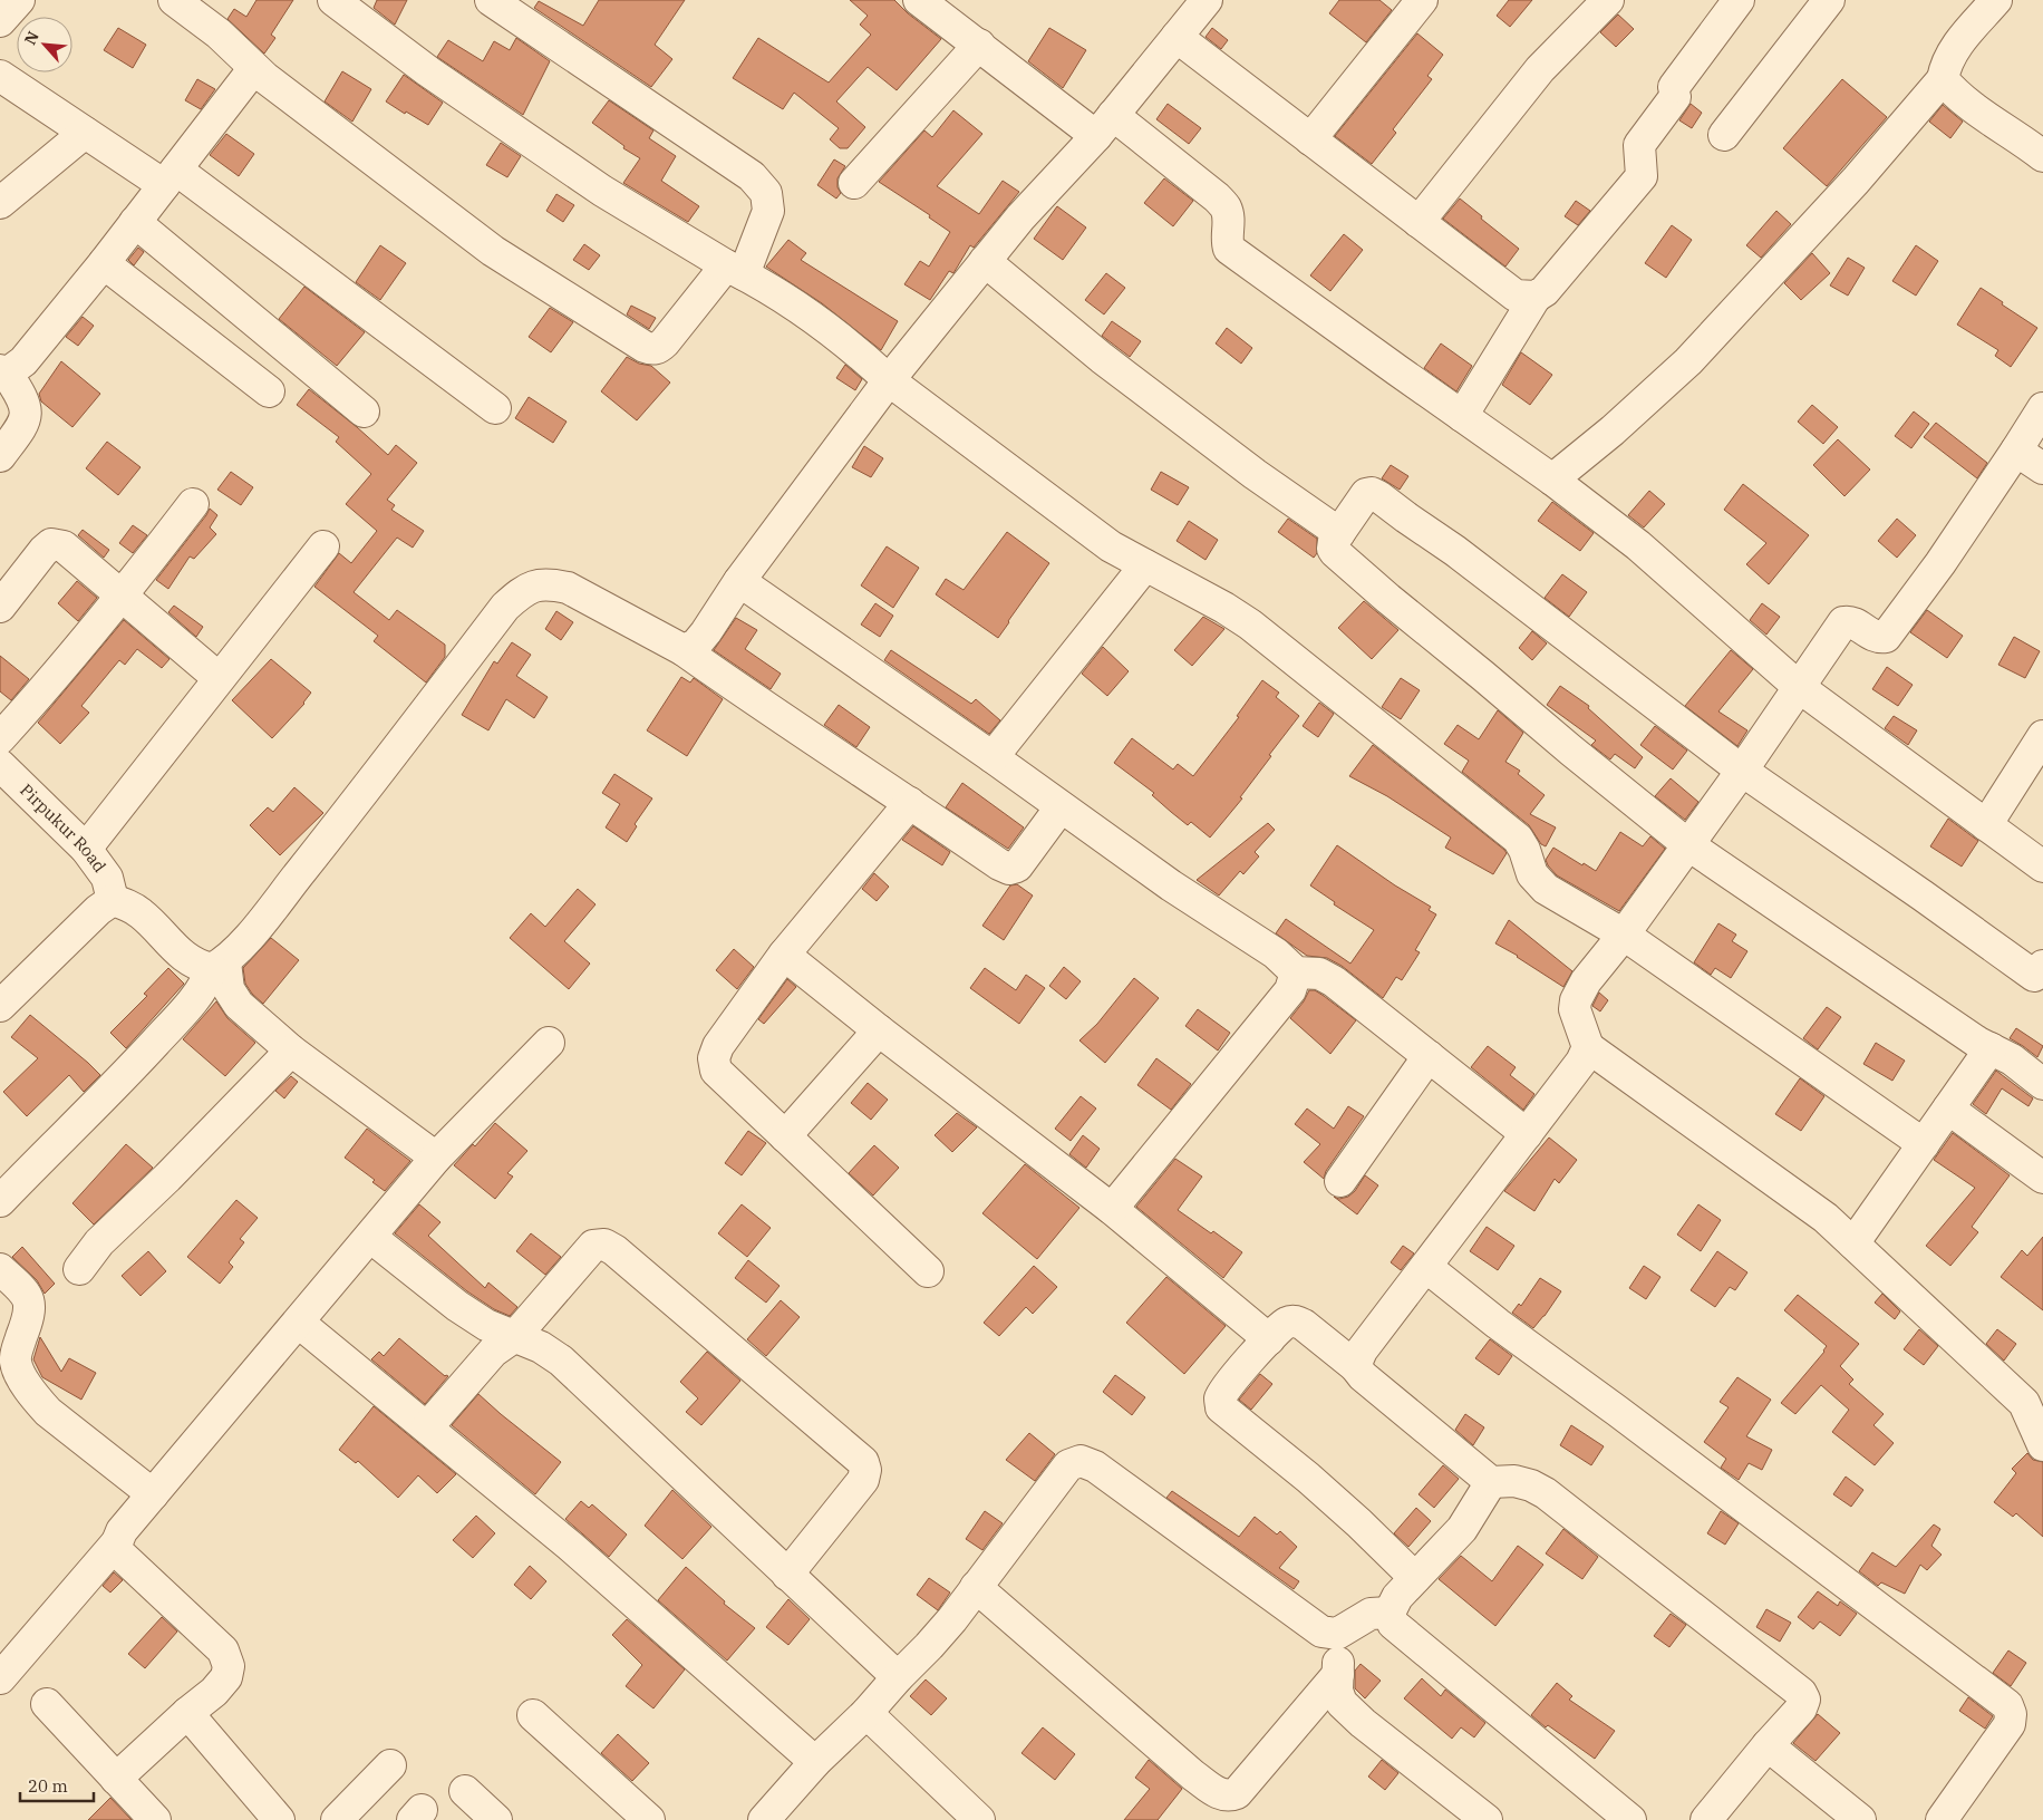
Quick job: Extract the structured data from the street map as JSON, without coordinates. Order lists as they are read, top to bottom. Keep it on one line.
{"streets":{"street":["Pirpukur Road"]},"scale_bar":"20 m","north":"top left"}
